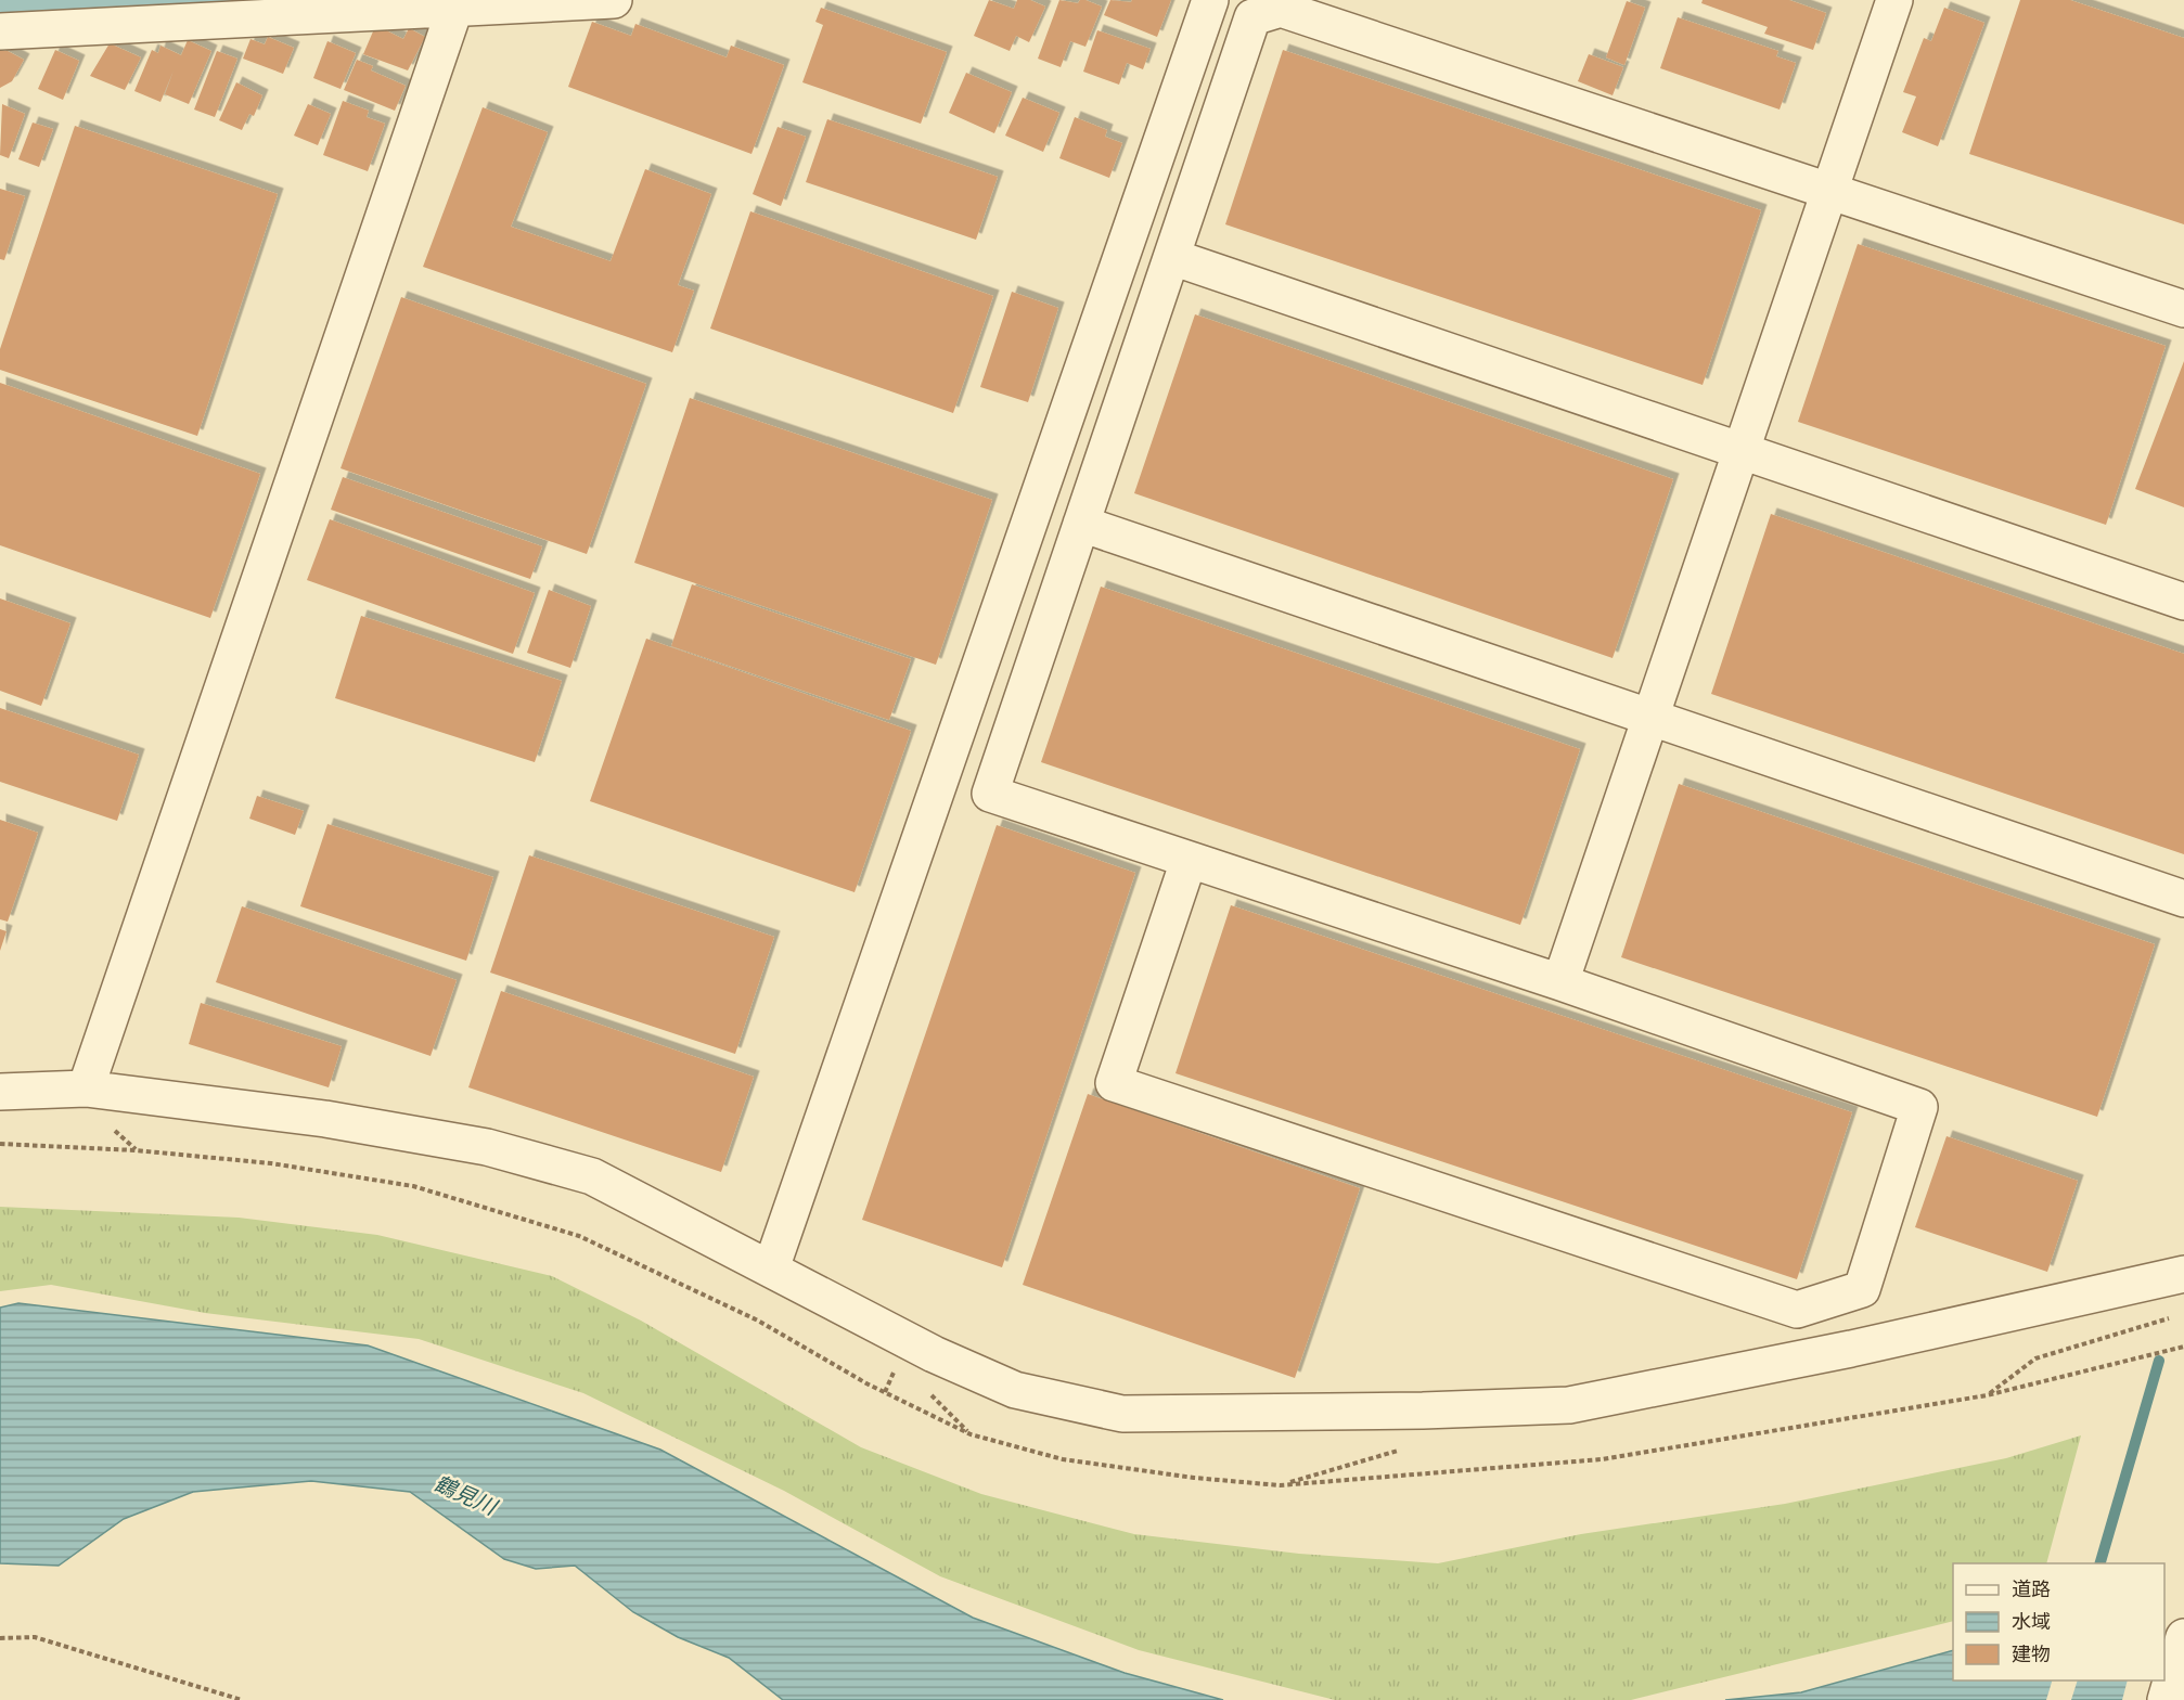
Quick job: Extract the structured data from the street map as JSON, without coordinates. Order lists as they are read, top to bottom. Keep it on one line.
{"water":["鶴見川"],"legend":["道路","水域","建物"]}
